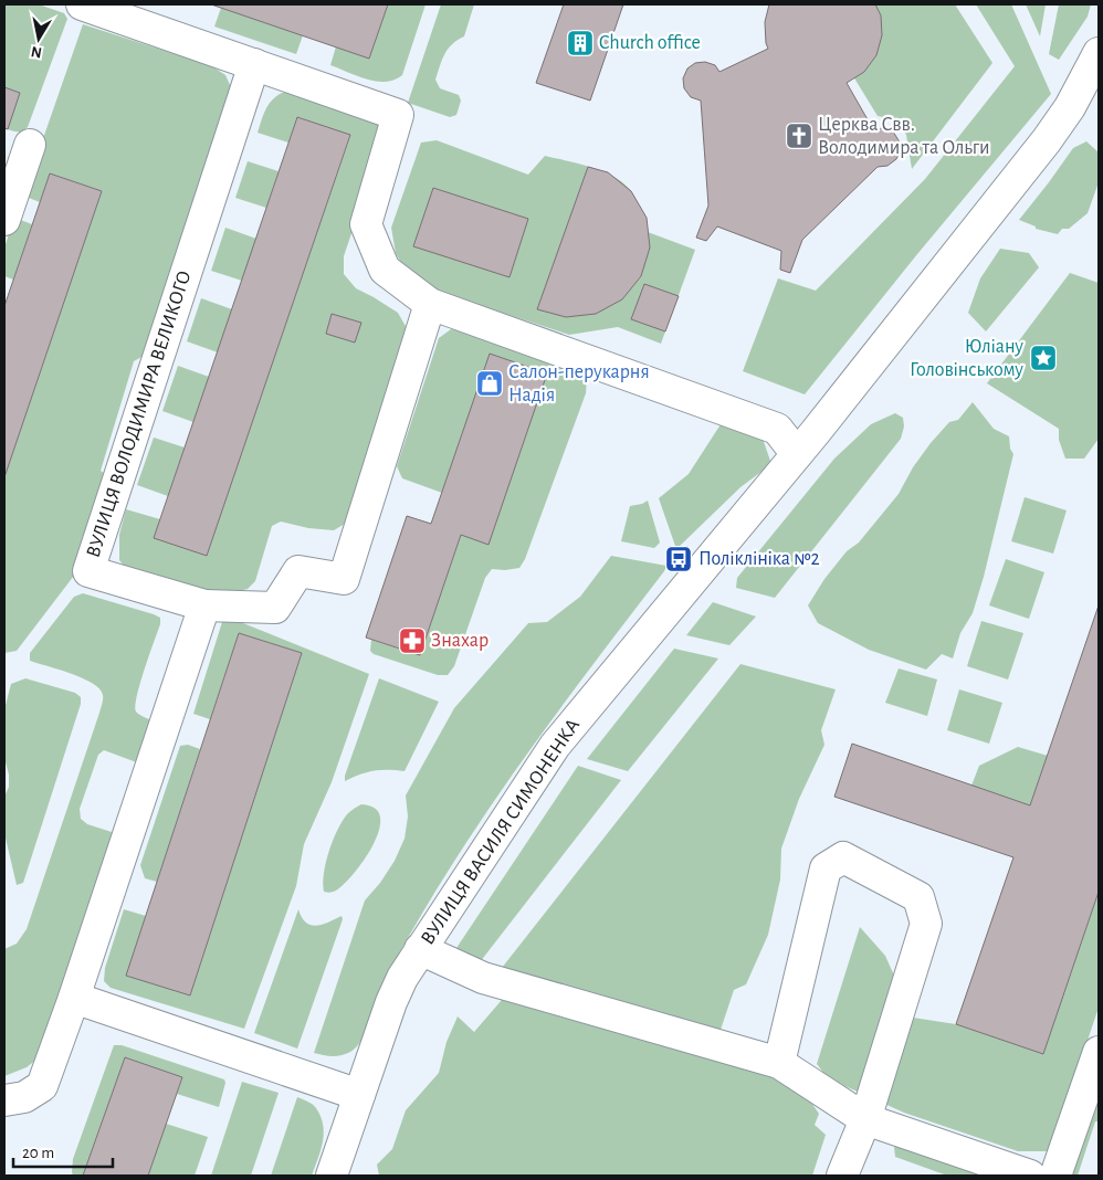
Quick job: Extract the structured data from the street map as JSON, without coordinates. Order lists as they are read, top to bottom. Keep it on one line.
{"streets":{"street":["ВУЛИЦЯ ВОЛОДИМИРА ВЕЛИКОГО","ВУЛИЦЯ ВАСИЛЯ СИМОНЕНКА"]},"places":{"building":["Church office"],"church":["Церква Свв. Володимира та Ольги"],"place":["Юліану Головінському"],"shop":["Салон-перукарня Надія"],"bus stop":["Поліклініка №2"],"pharmacy":["Знахар"]},"scale_bar":"20 m","north":"bottom"}
